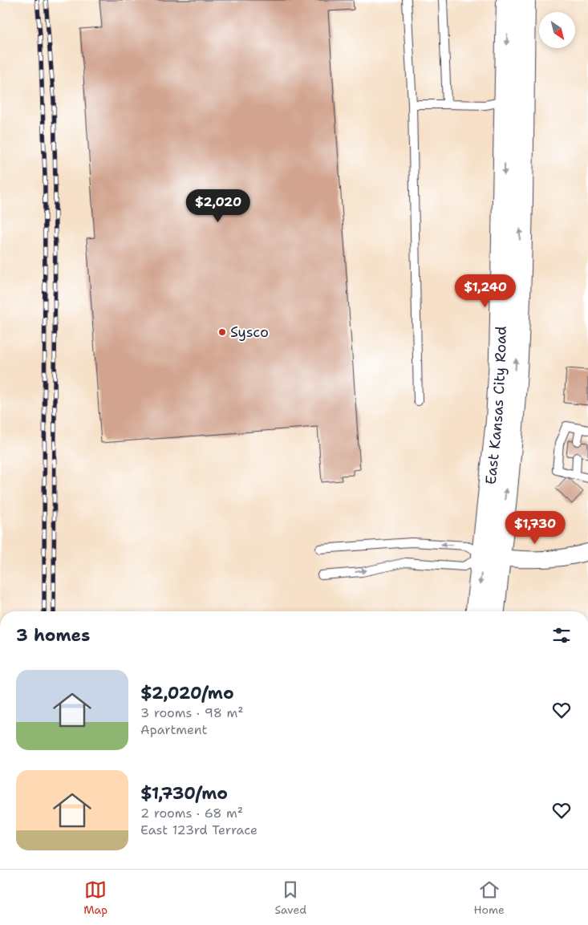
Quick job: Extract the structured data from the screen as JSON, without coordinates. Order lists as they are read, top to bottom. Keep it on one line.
{"streets":{"main road":["East Kansas City Road"]},"places":["Sysco"],"north":"bottom right","page":{"price":["$2,020","$1,240","$1,730"],"heading":"3 homes","list":[{"name":"$2,020/mo","note":"3 rooms · 98 m² · Apartment"},{"name":"$1,730/mo","note":"2 rooms · 68 m² · East 123rd Terrace"}],"tabs":["Map","Saved","Home"]}}
